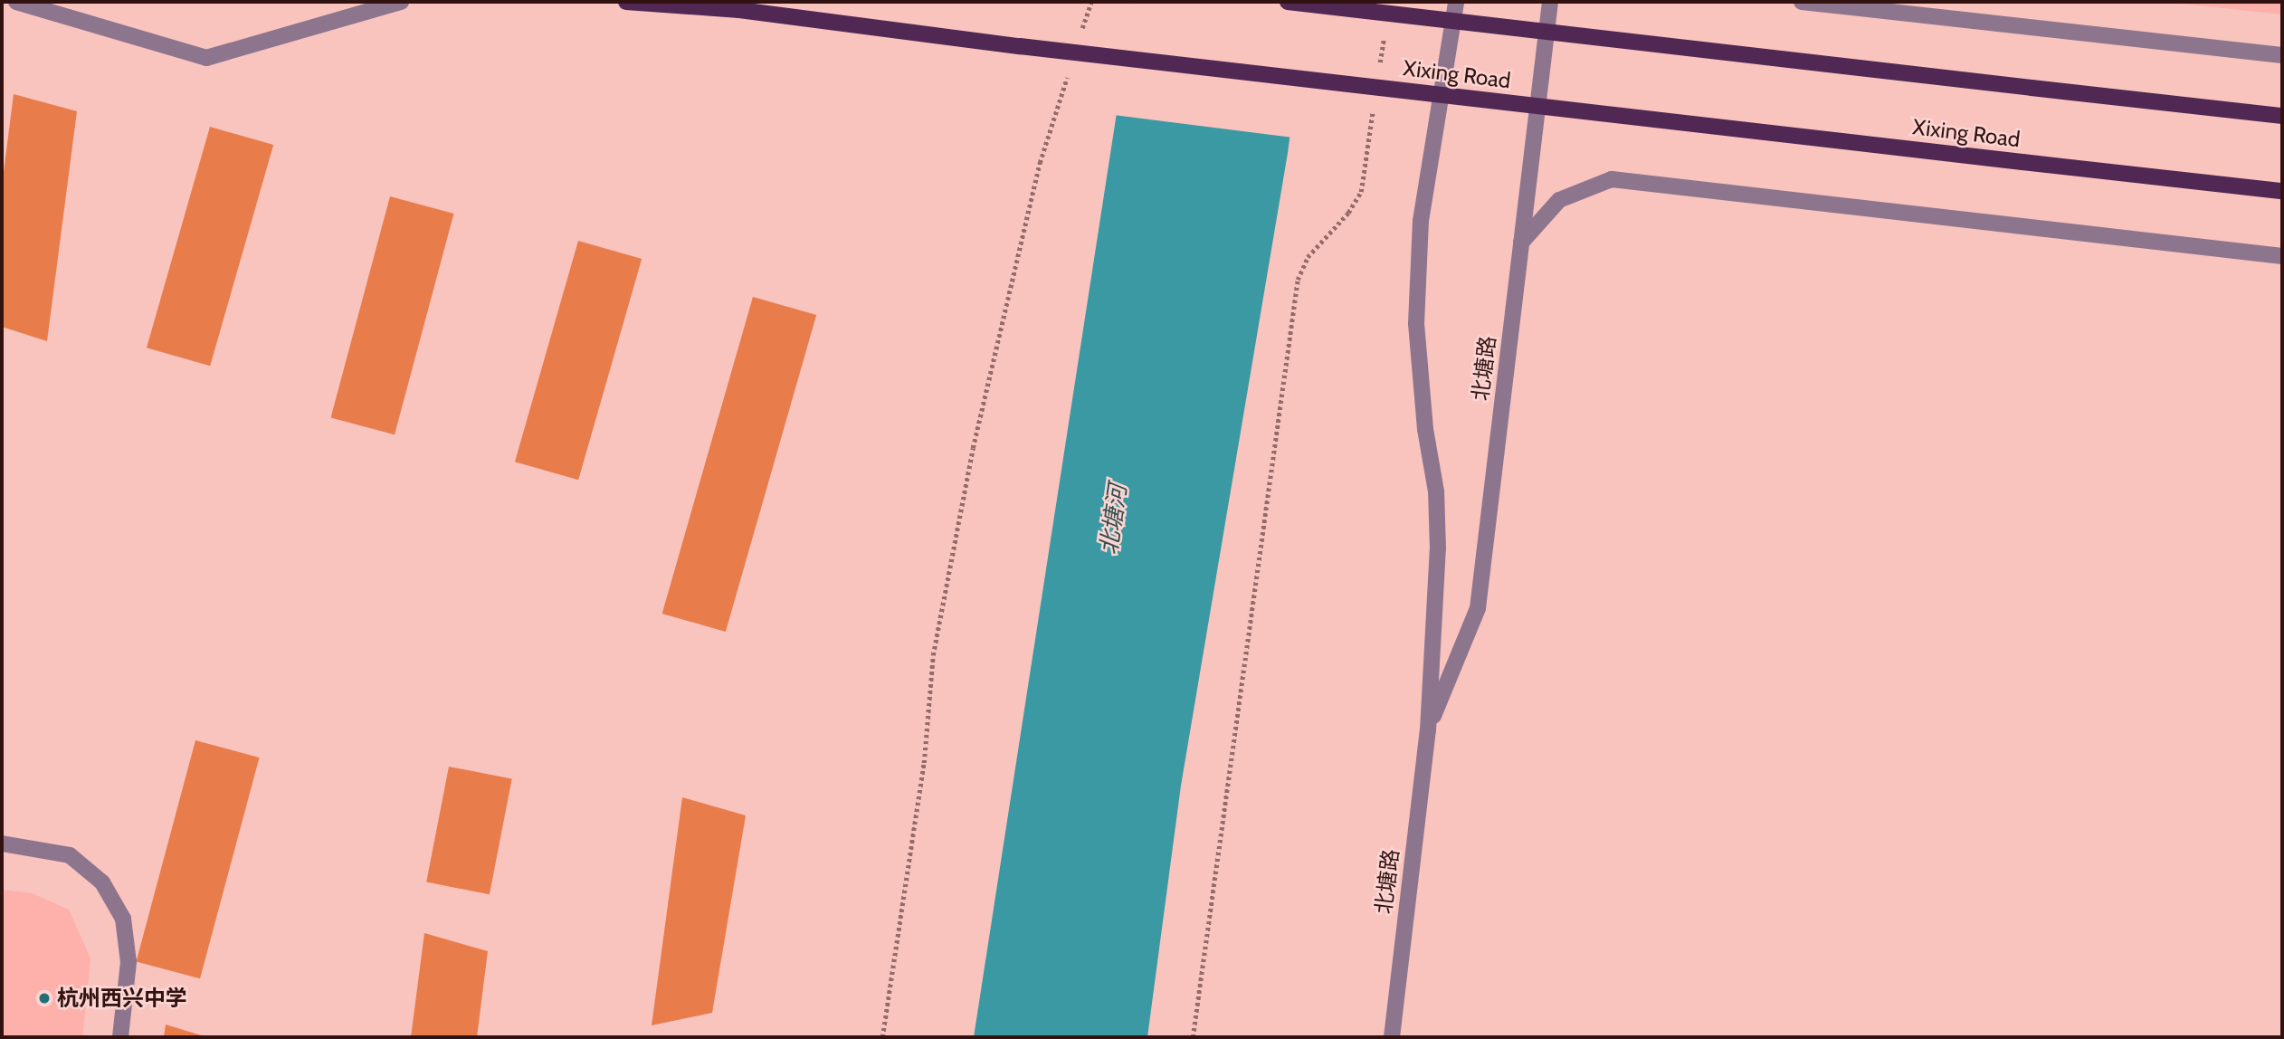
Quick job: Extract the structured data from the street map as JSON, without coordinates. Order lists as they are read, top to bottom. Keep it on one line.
{"streets":{"main road":["Xixing Road"],"street":["北塘路"]},"water":["北塘河"],"places":["杭州西兴中学"]}
